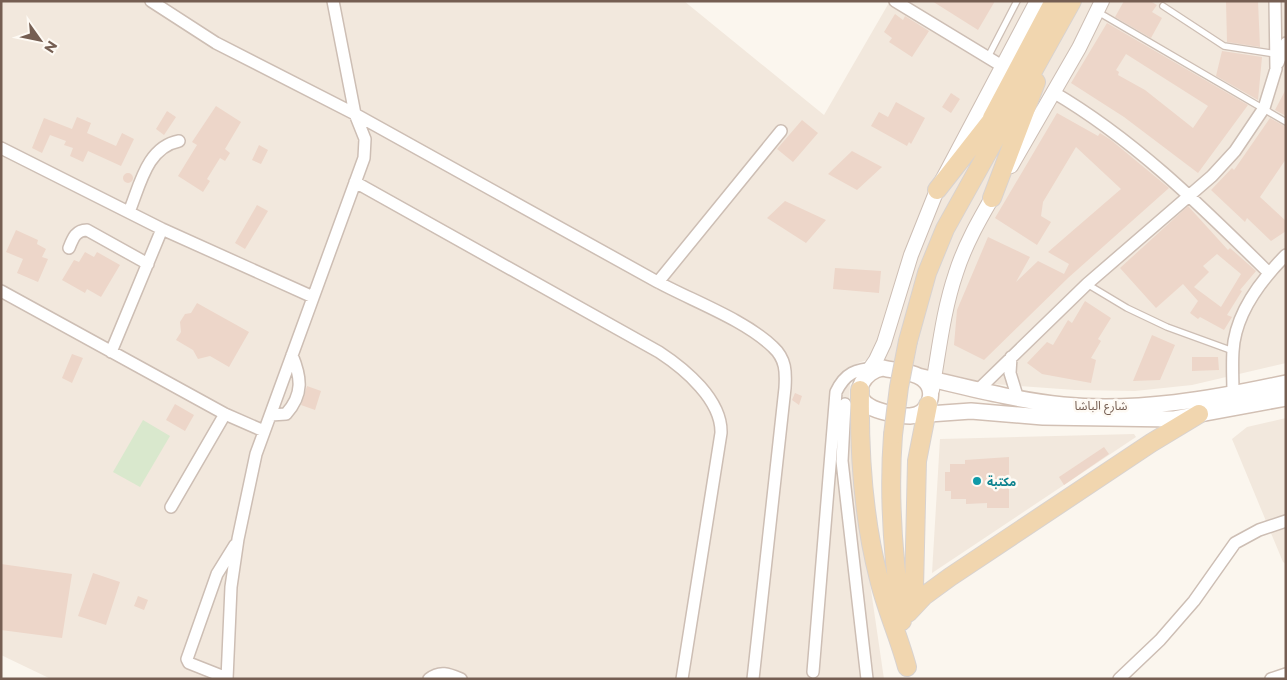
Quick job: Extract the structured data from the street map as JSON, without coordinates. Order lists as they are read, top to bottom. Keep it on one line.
{"streets":{"main road":["شارع الباشا"]},"places":["مكتبة"],"north":"bottom right"}
